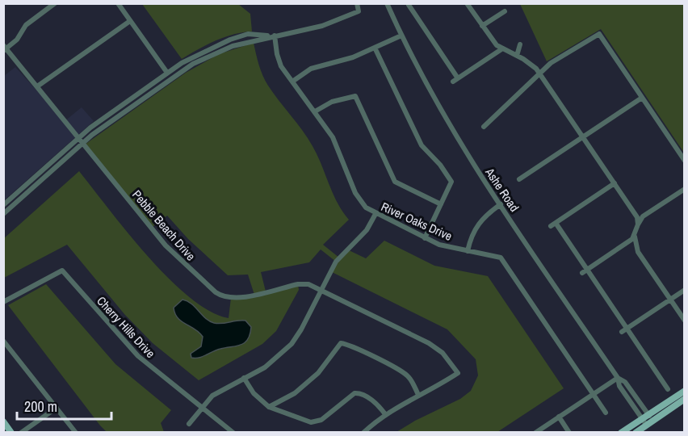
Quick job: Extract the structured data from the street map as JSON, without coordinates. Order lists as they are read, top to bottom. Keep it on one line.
{"streets":{"street":["Ashe Road","River Oaks Drive","Pebble Beach Drive","Cherry Hills Drive"]},"scale_bar":"200 m"}
